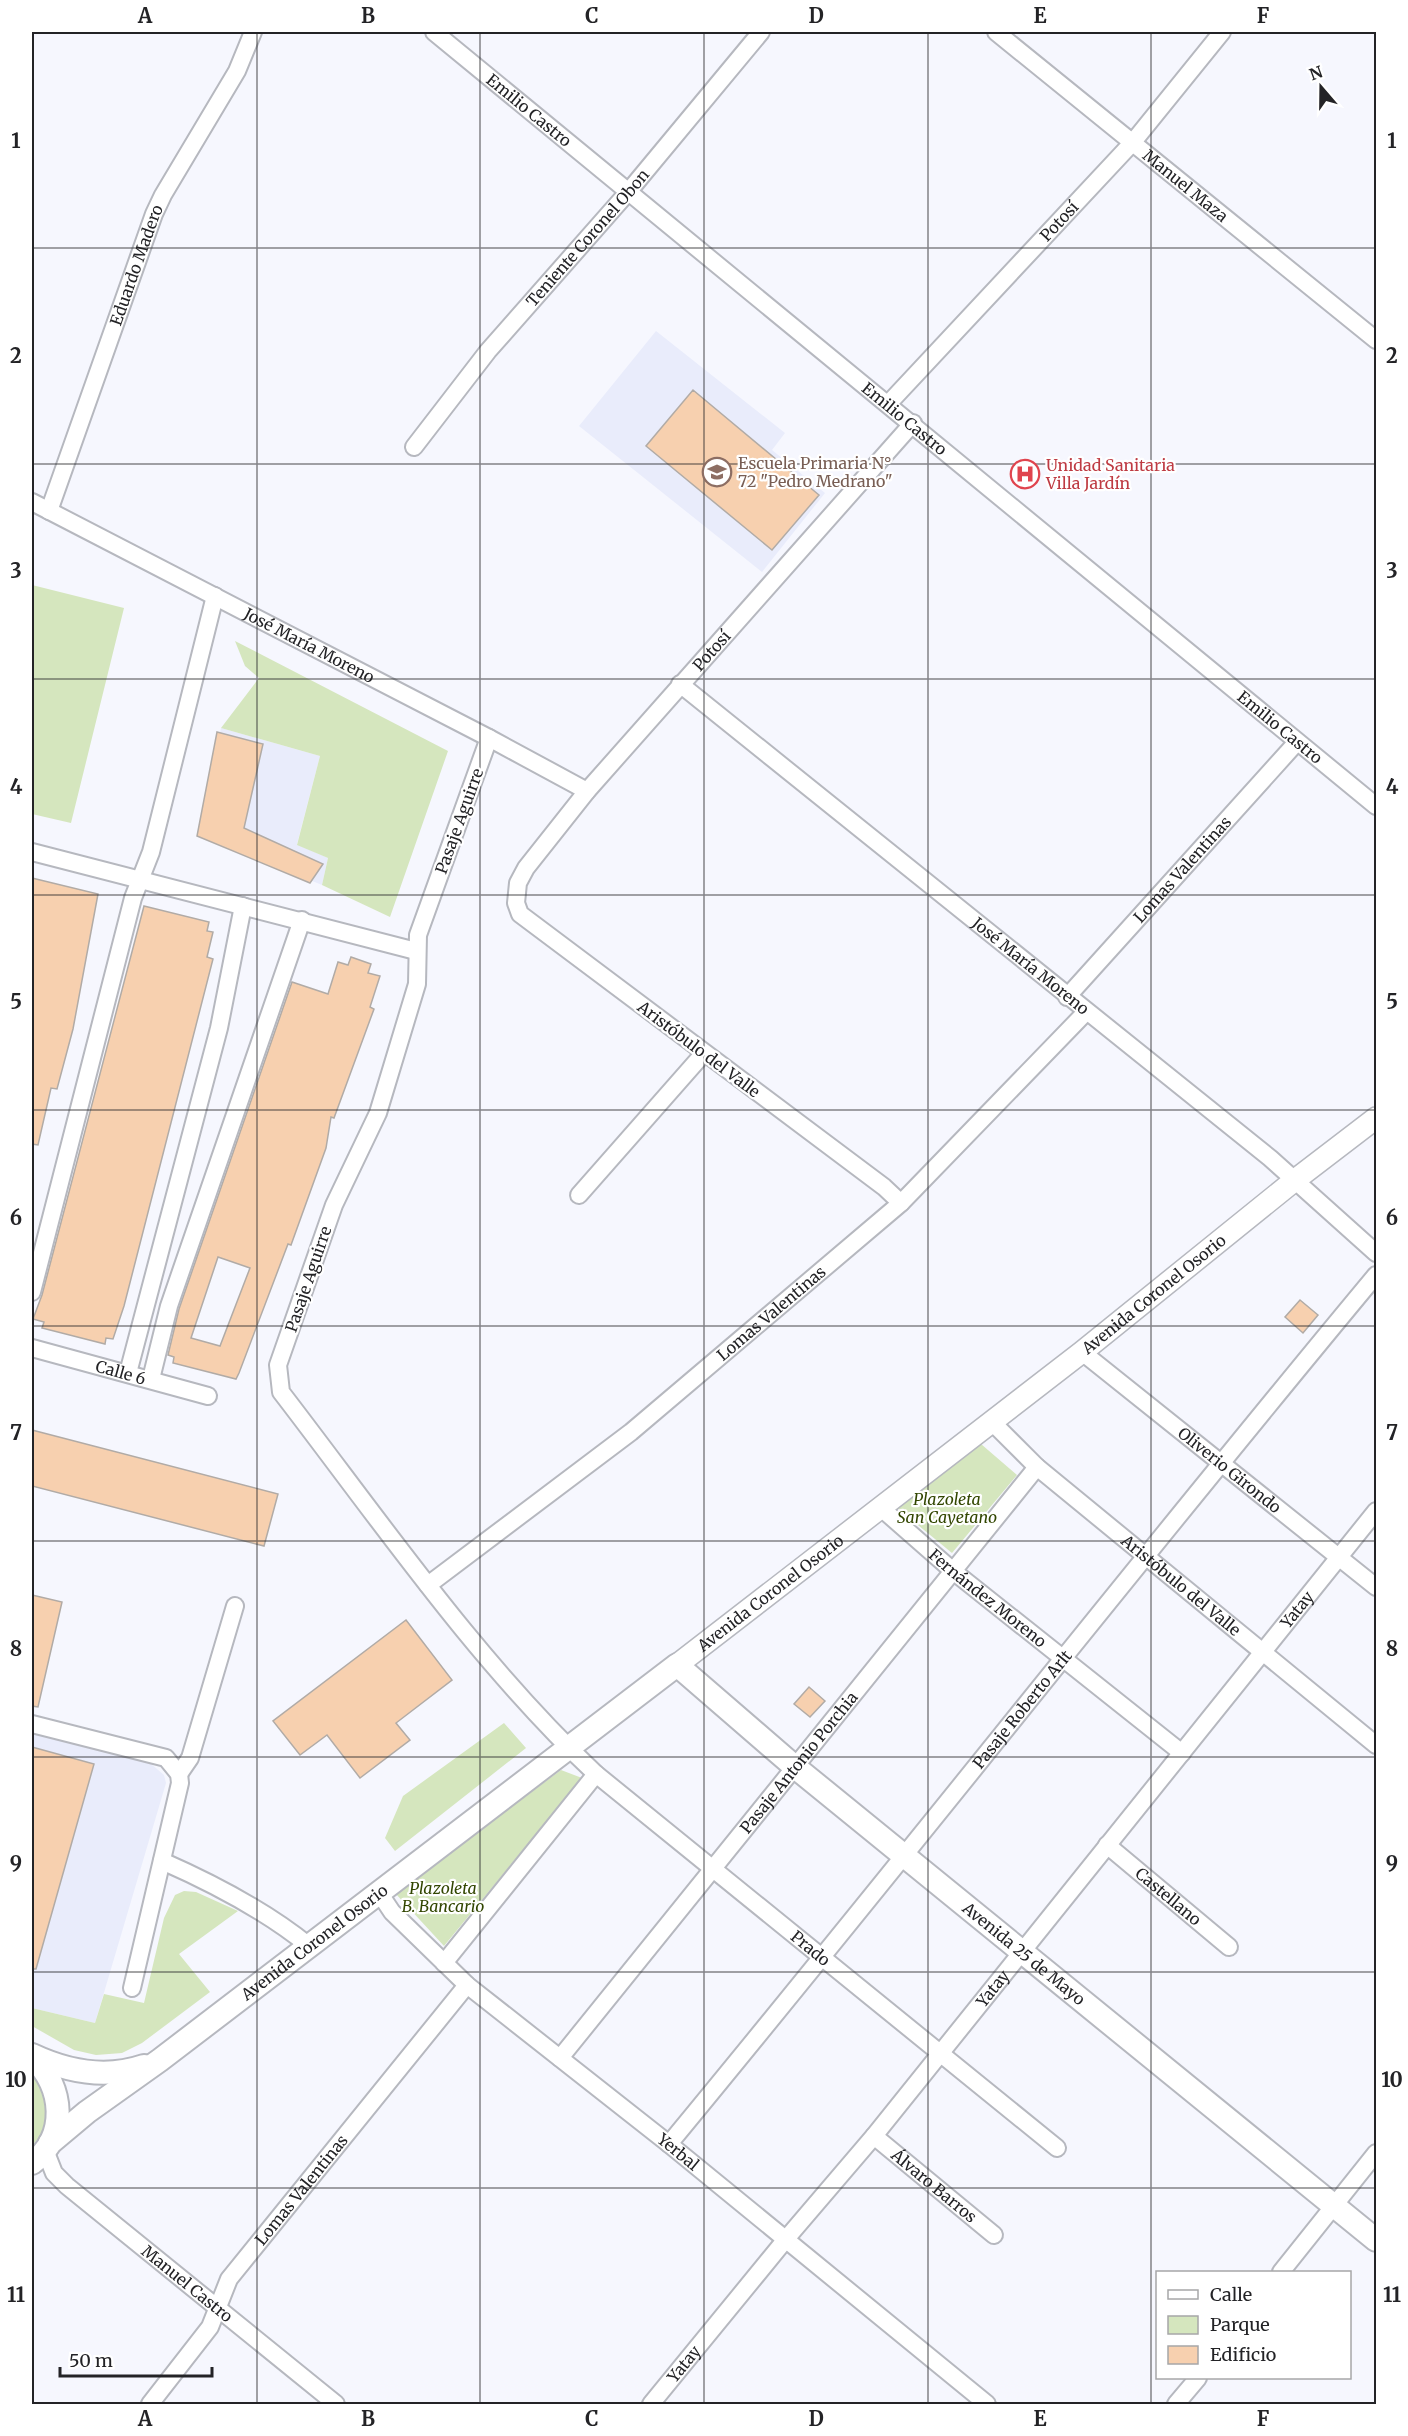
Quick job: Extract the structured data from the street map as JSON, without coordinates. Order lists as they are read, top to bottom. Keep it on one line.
{"streets":{"main road":["Avenida Coronel Osorio","Avenida 25 de Mayo"],"street":["Emilio Castro","Manuel Maza","Potosí","Teniente Coronel Obon","Eduardo Madero","José María Moreno","Pasaje Aguirre","Lomas Valentinas","Aristóbulo del Valle","Calle 6","Oliverio Girondo","Fernández Moreno","Yatay","Pasaje Roberto Arlt","Pasaje Antonio Porchia","Castellano","Prado","Yerbal","Álvaro Barros","Manuel Castro"]},"crossings":[["Emilio Castro","Potosí"],["Emilio Castro","Teniente Coronel Obon"],["Emilio Castro","Lomas Valentinas"],["Manuel Maza","Potosí"],["Potosí","José María Moreno"],["Potosí","Aristóbulo del Valle"],["Eduardo Madero","José María Moreno"],["José María Moreno","Pasaje Aguirre"],["José María Moreno","Lomas Valentinas"],["José María Moreno","Avenida Coronel Osorio"],["Pasaje Aguirre","Lomas Valentinas"],["Pasaje Aguirre","Avenida Coronel Osorio"],["Pasaje Aguirre","Prado"],["Lomas Valentinas","Aristóbulo del Valle"],["Lomas Valentinas","Yerbal"],["Lomas Valentinas","Manuel Castro"],["Aristóbulo del Valle","Avenida Coronel Osorio"],["Aristóbulo del Valle","Yatay"],["Aristóbulo del Valle","Pasaje Roberto Arlt"],["Aristóbulo del Valle","Pasaje Antonio Porchia"],["Avenida Coronel Osorio","Oliverio Girondo"],["Avenida Coronel Osorio","Fernández Moreno"],["Avenida Coronel Osorio","Prado"],["Avenida Coronel Osorio","Avenida 25 de Mayo"],["Avenida Coronel Osorio","Yerbal"],["Avenida Coronel Osorio","Manuel Castro"],["Oliverio Girondo","Yatay"],["Oliverio Girondo","Pasaje Roberto Arlt"],["Fernández Moreno","Yatay"],["Fernández Moreno","Pasaje Roberto Arlt"],["Fernández Moreno","Pasaje Antonio Porchia"],["Yatay","Castellano"],["Yatay","Prado"],["Yatay","Avenida 25 de Mayo"],["Yatay","Yerbal"],["Yatay","Álvaro Barros"],["Pasaje Roberto Arlt","Prado"],["Pasaje Roberto Arlt","Avenida 25 de Mayo"],["Pasaje Roberto Arlt","Yerbal"],["Pasaje Antonio Porchia","Prado"],["Pasaje Antonio Porchia","Avenida 25 de Mayo"],["Pasaje Antonio Porchia","Yerbal"]],"parks":["Plazoleta San Cayetano","Plazoleta B. Bancario"],"places":{"school or university":["Escuela Primaria N° 72 \"Pedro Medrano\""],"hospital":["Unidad Sanitaria Villa Jardín"]},"legend":["Calle","Parque","Edificio"],"scale_bar":"50 m","north":"top","grid":{"columns":["A","B","C","D","E","F"],"rows":["1","2","3","4","5","6","7","8","9","10","11"]}}
